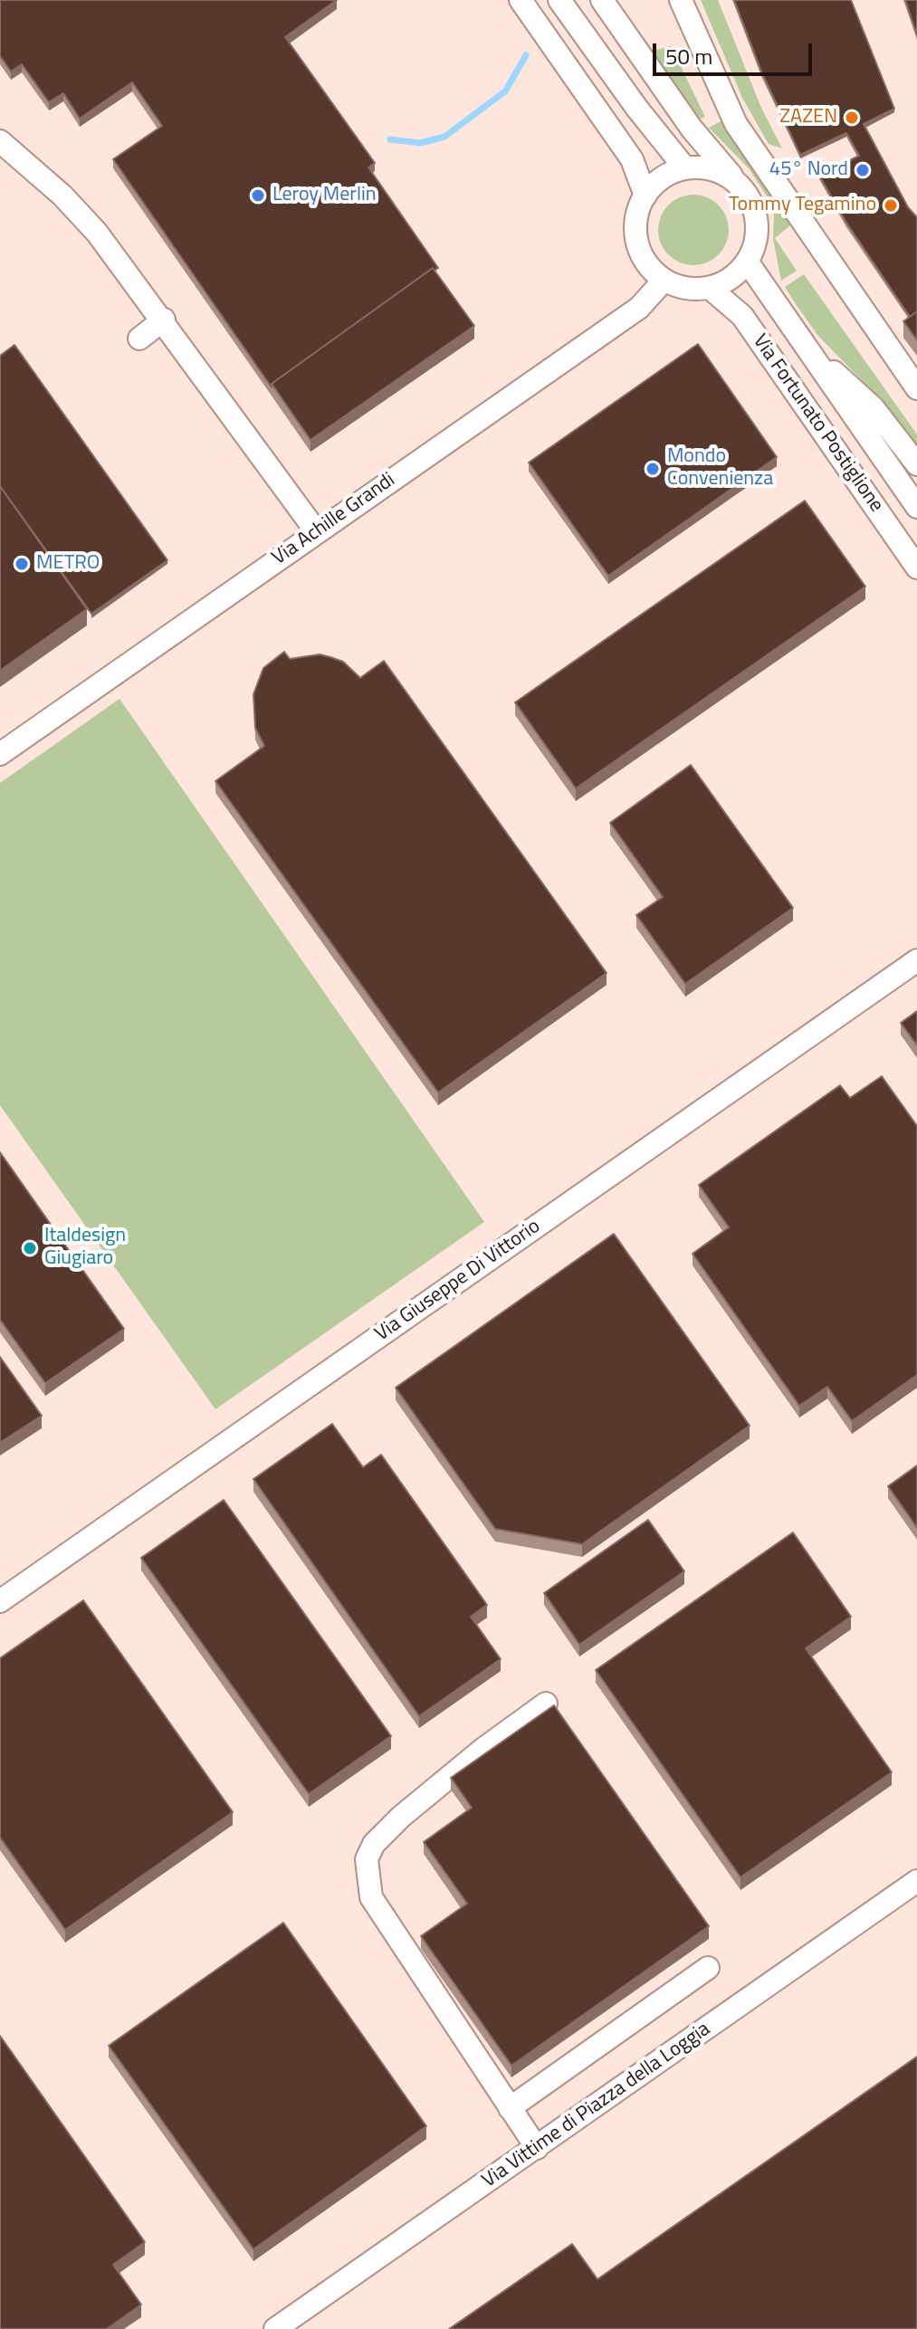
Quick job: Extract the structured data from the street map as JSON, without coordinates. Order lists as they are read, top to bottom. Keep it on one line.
{"streets":{"street":["Via Fortunato Postiglione","Via Achille Grandi","Via Giuseppe Di Vittorio","Via Vittime di Piazza della Loggia"]},"crossings":[["Via Fortunato Postiglione","Via Achille Grandi"]],"places":["ZAZEN","45° Nord","Leroy Merlin","Tommy Tegamino","Mondo Convenienza","METRO","Italdesign Giugiaro"],"scale_bar":"50 m"}
